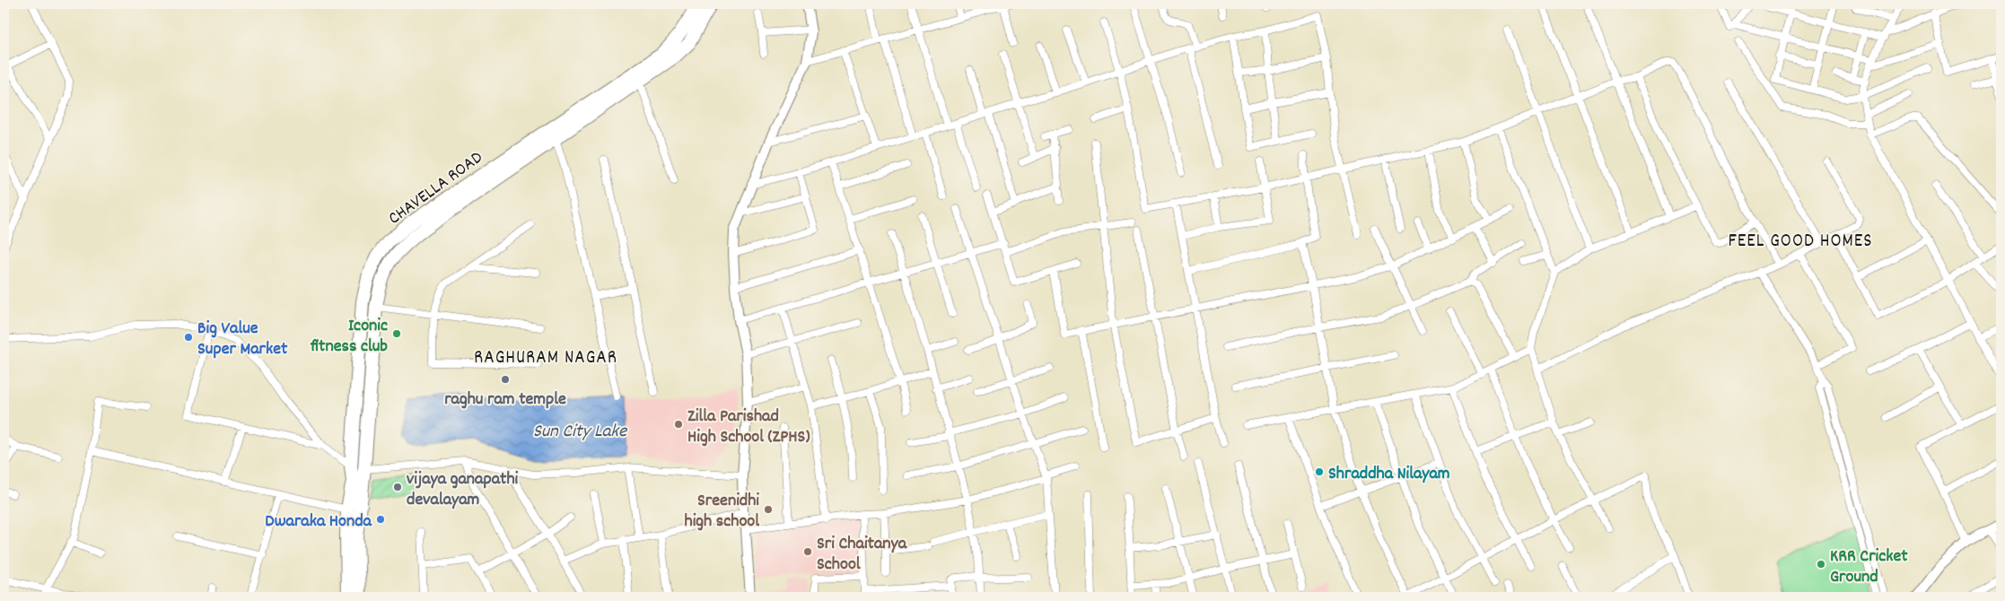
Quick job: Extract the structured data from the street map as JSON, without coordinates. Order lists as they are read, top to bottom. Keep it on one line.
{"streets":{"highway":["CHAVELLA ROAD"]},"districts":["FEEL GOOD HOMES","RAGHURAM NAGAR"],"water":["Sun City Lake"],"places":["Iconic fitness club","Big Value Super Market","raghu ram temple","Zilla Parishad High School (ZPHS)","Shraddha Nilayam","vijaya ganapathi devalayam","Sreenidhi high school","Dwaraka Honda","Sri Chaitanya School","KRR Cricket Ground"]}
